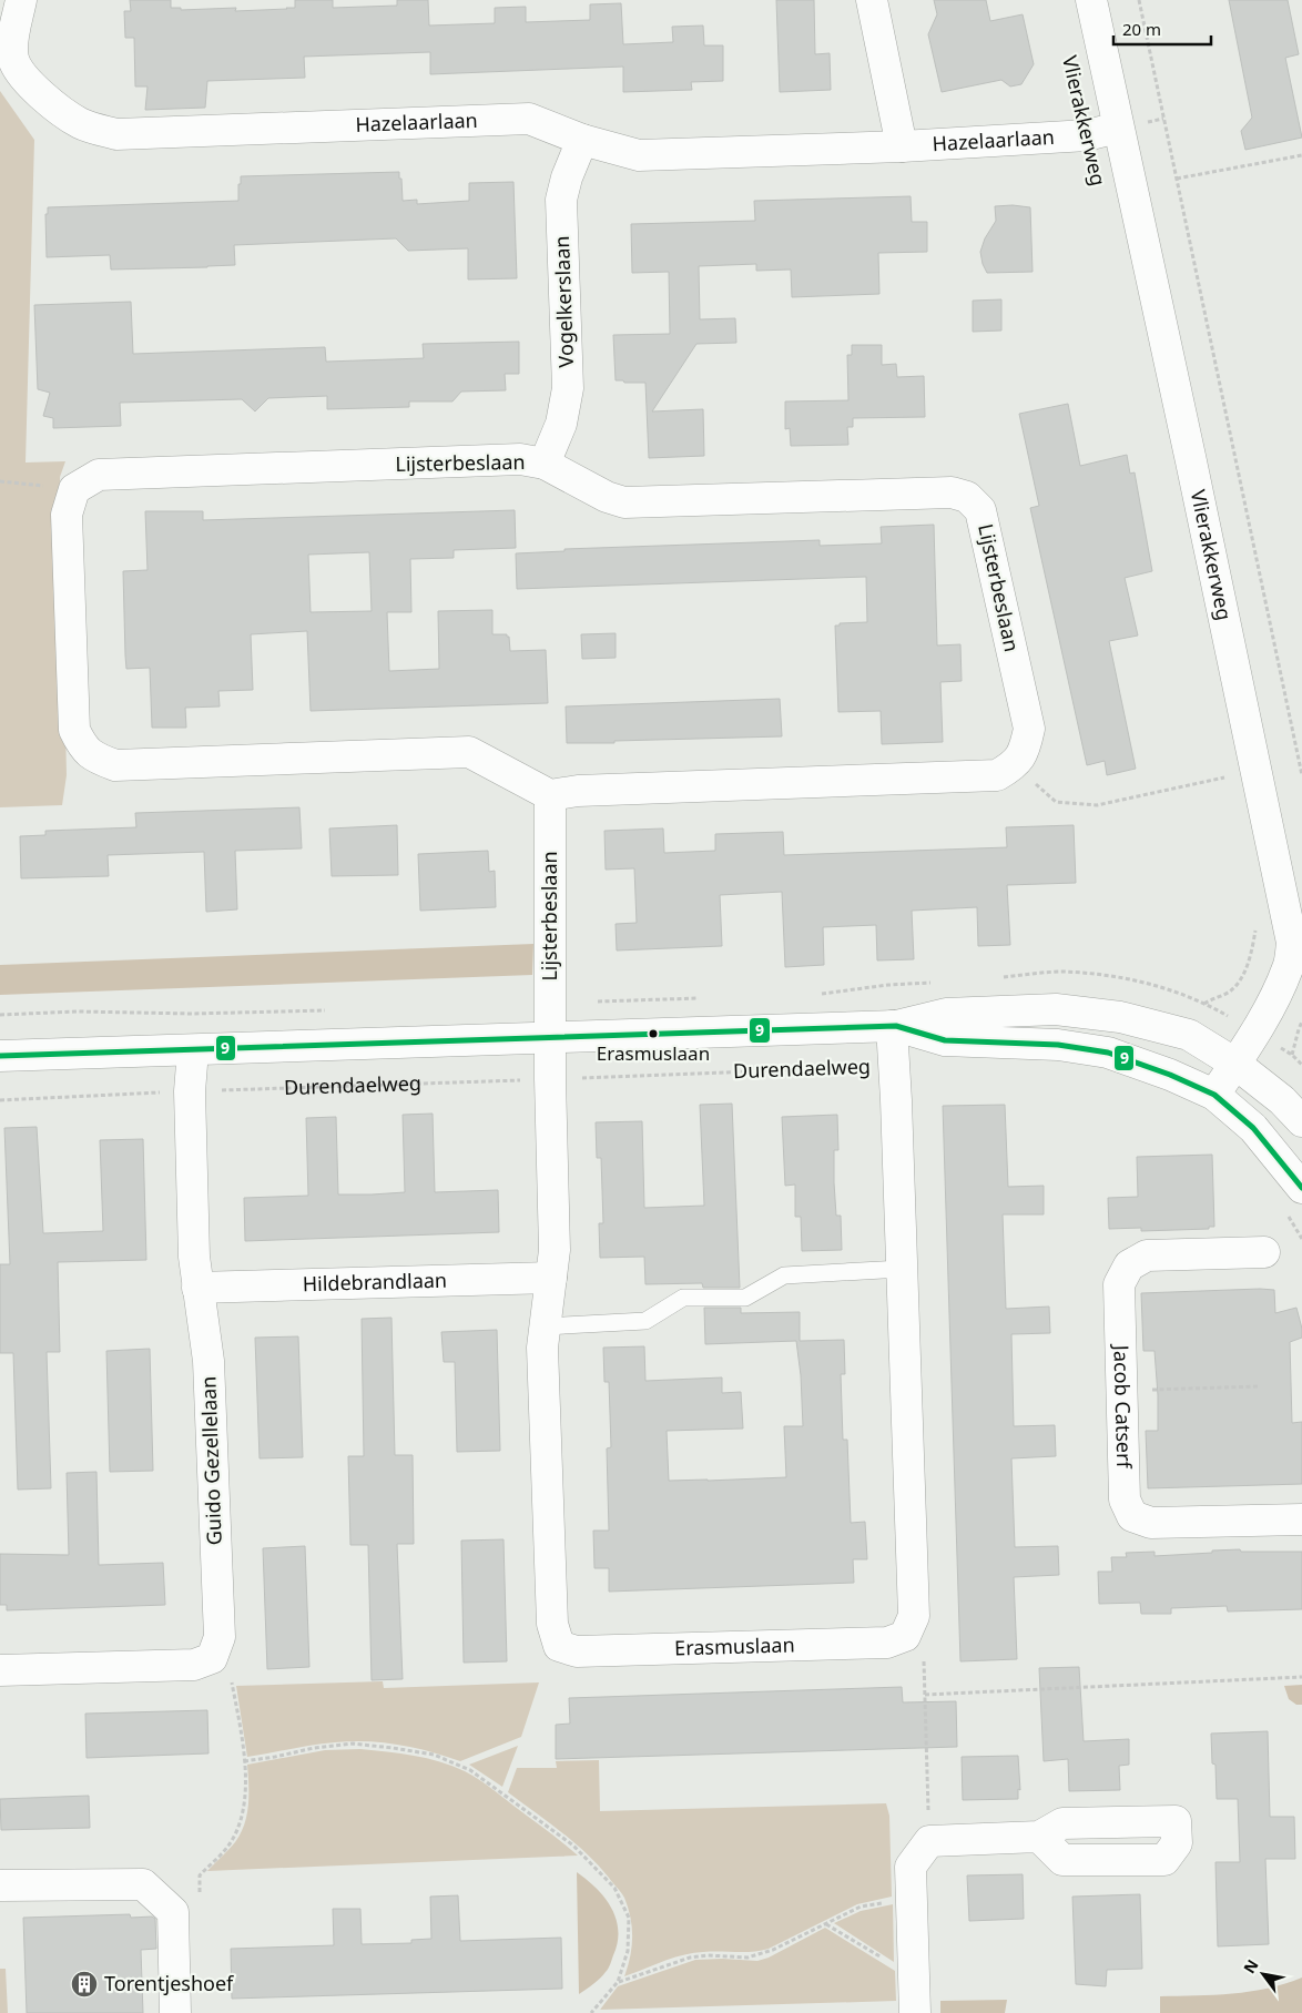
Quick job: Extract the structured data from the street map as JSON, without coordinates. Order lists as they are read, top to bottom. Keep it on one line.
{"streets":{"street":["Vlierakkerweg","Hazelaarlaan","Vogelkerslaan","Lijsterbeslaan","Durendaelweg","Hildebrandlaan","Jacob Catserf","Guido Gezellelaan","Erasmuslaan"]},"crossings":[["Vlierakkerweg","Hazelaarlaan"],["Vlierakkerweg","Durendaelweg"],["Hazelaarlaan","Vogelkerslaan"],["Vogelkerslaan","Lijsterbeslaan"],["Lijsterbeslaan","Durendaelweg"],["Lijsterbeslaan","Erasmuslaan"],["Durendaelweg","Guido Gezellelaan"],["Durendaelweg","Erasmuslaan"],["Hildebrandlaan","Guido Gezellelaan"],["Hildebrandlaan","Erasmuslaan"]],"places":{"other":["Erasmuslaan"],"building":["Torentjeshoef"]},"lines":["transit line 9"],"scale_bar":"20 m","north":"top left"}
